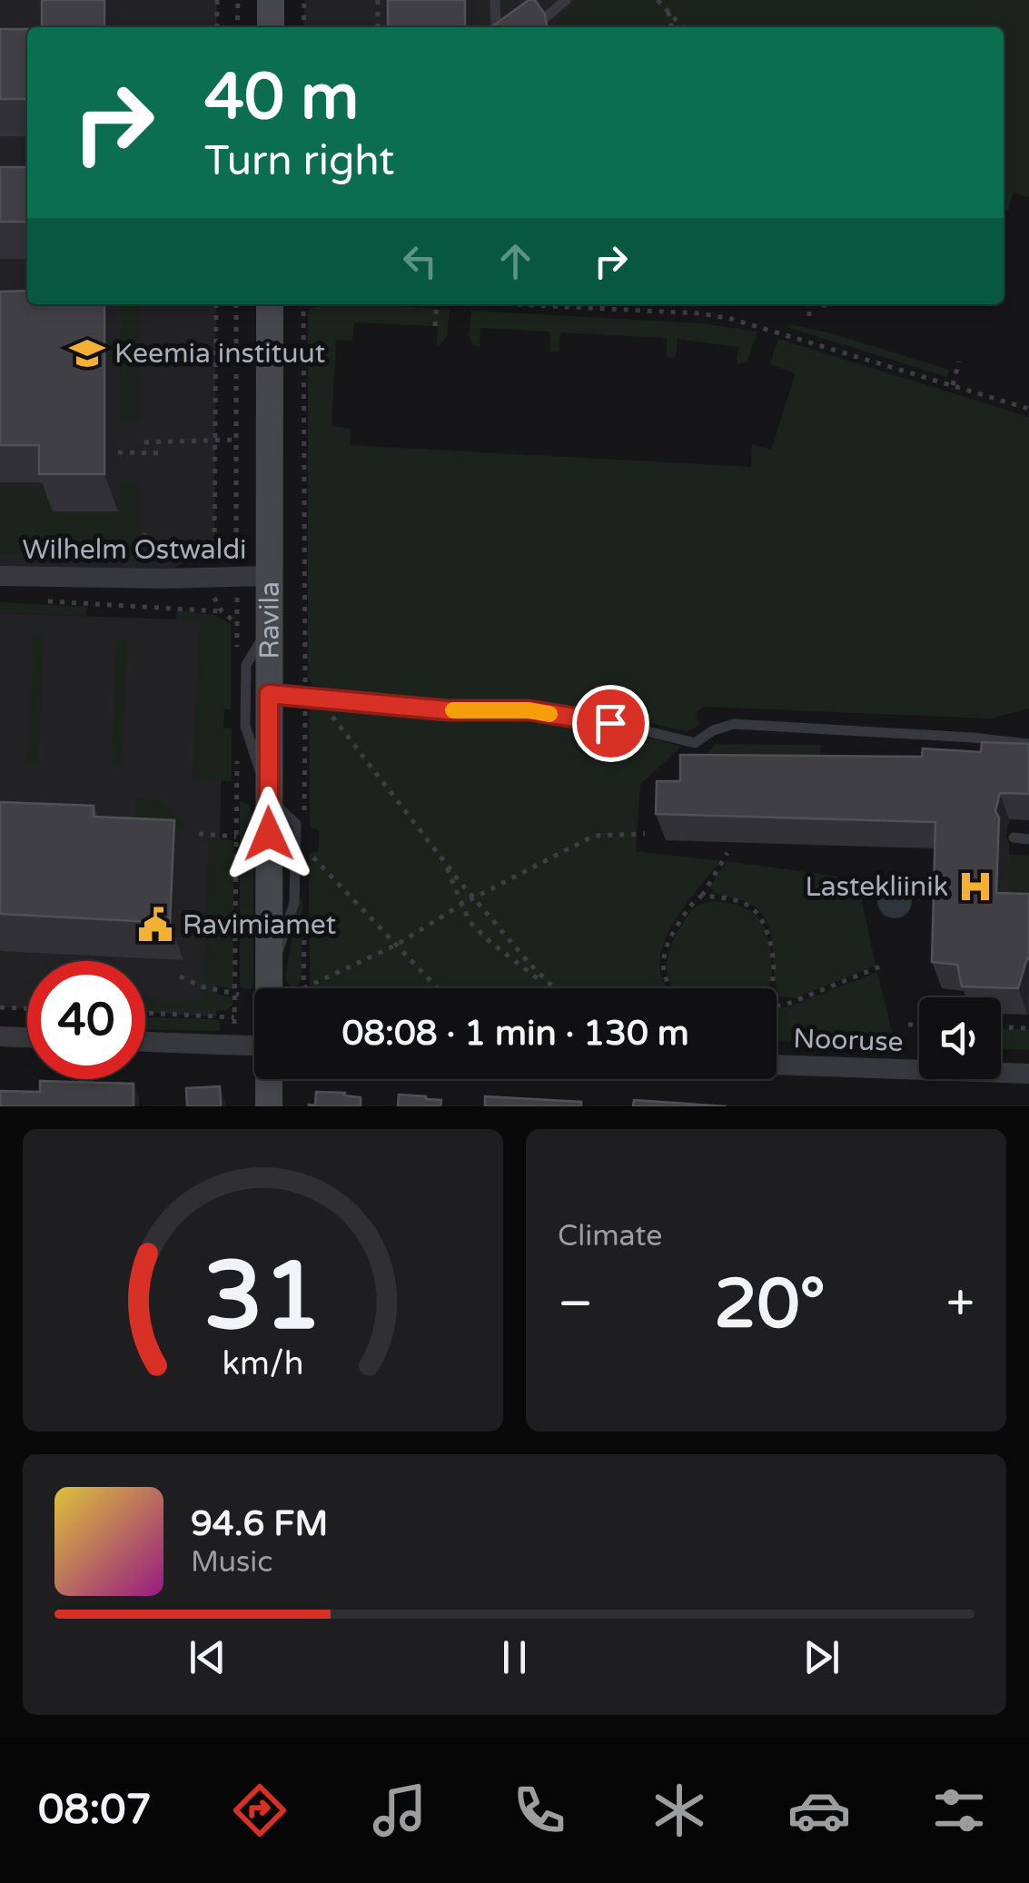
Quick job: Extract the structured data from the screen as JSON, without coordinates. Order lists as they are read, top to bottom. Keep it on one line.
{"streets":{"street":["Wilhelm Ostwaldi","Ravila","Nooruse"]},"crossings":[["Wilhelm Ostwaldi","Ravila"]],"places":{"school or university":["Keemia instituut"],"hospital":["Lastekliinik"],"public building":["Ravimiamet"]},"page":{"turn":["40 m","Turn right"],"limit":"40","trip":"08:08 · 1 min · 130 m","tile":"Climate","heat":["−","20°","+"],"song":["94.6 FM","Music"],"tabs":"08:07","gauge":["31","km/h"]}}
